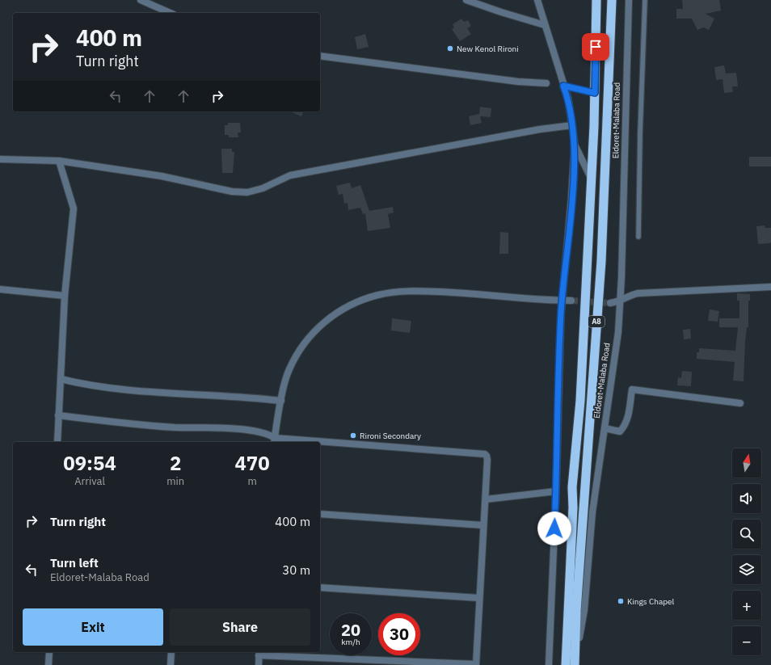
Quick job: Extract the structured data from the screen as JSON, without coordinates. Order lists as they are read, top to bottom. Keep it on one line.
{"streets":{"highway":["Eldoret-Malaba Road","A8"]},"places":["New Kenol Rironi","Rironi Secondary","Kings Chapel"],"north":"top","page":{"turn":["400 m","Turn right"],"eta":["09:54","Arrival","2","min","470","m"],"map_buttons":["+","−"],"list":[{"name":"Turn right","value":"400 m"},{"name":"Turn left","note":"Eldoret-Malaba Road","value":"30 m"}],"buttons":["Exit","Share"],"speed":"20 km/h","limit":"30"}}
